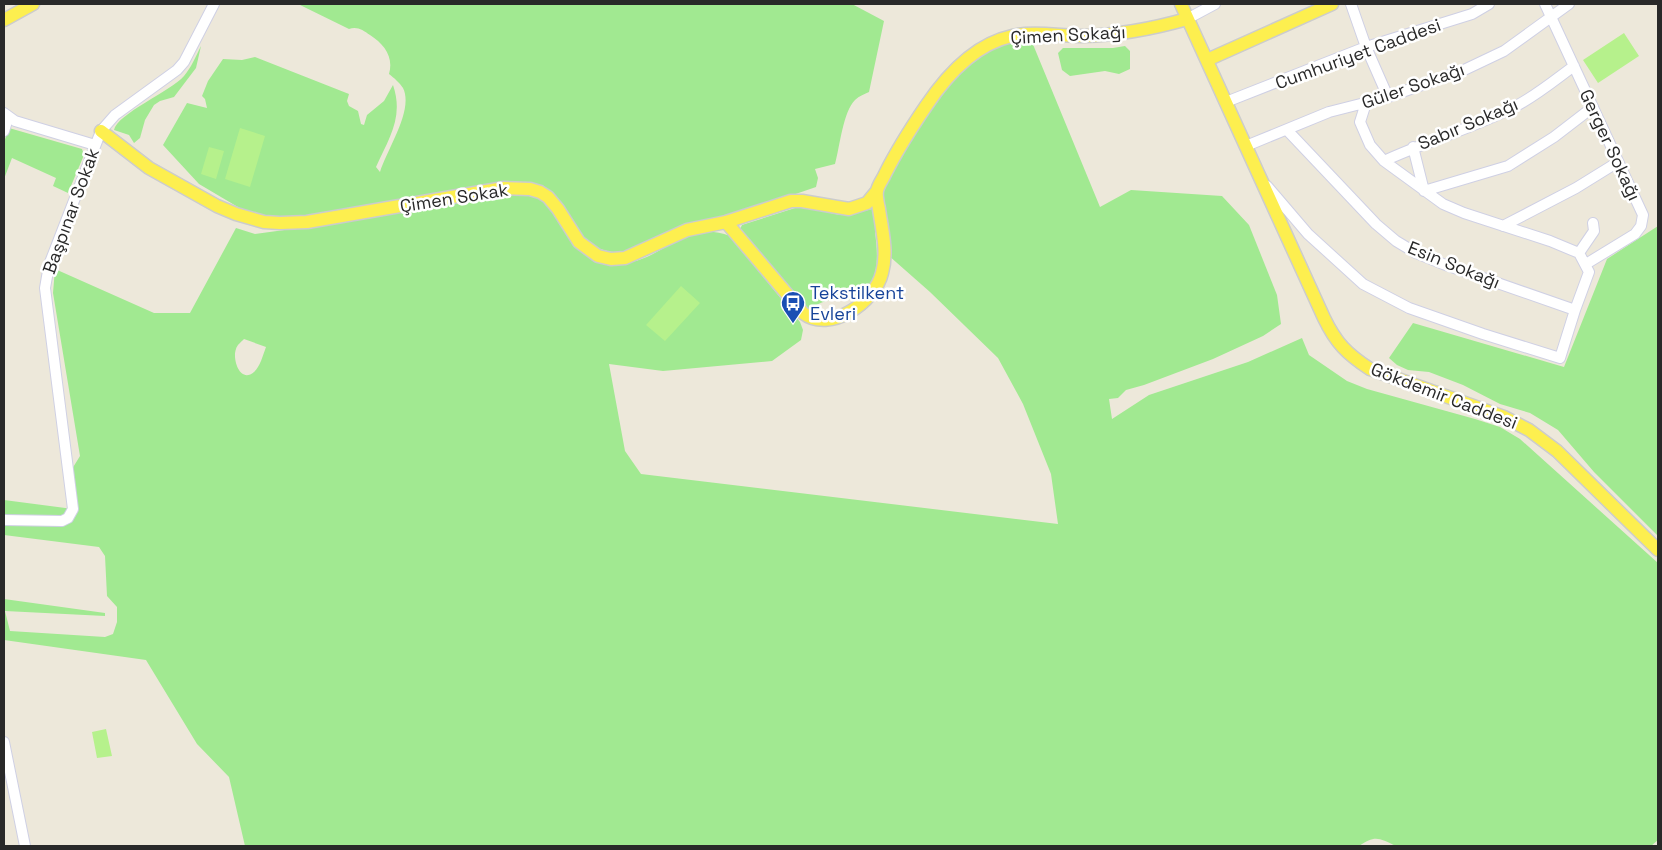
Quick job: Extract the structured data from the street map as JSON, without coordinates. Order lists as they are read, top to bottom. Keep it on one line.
{"streets":{"main road":["Çimen Sokağı","Çimen Sokak","Gökdemir Caddesi"],"street":["Cumhuriyet Caddesi","Güler Sokağı","Sabır Sokağı","Gerger Sokağı","Başpınar Sokak","Esin Sokağı"]},"crossings":[["Çimen Sokağı","Çimen Sokak"],["Çimen Sokağı","Gökdemir Caddesi"],["Cumhuriyet Caddesi","Gökdemir Caddesi"],["Güler Sokağı","Gerger Sokağı"],["Güler Sokağı","Esin Sokağı"],["Güler Sokağı","Gökdemir Caddesi"],["Sabır Sokağı","Gerger Sokağı"],["Gerger Sokağı","Gökdemir Caddesi"],["Çimen Sokak","Başpınar Sokak"],["Esin Sokağı","Gökdemir Caddesi"]],"places":{"bus stop":["Tekstilkent Evleri"]}}
